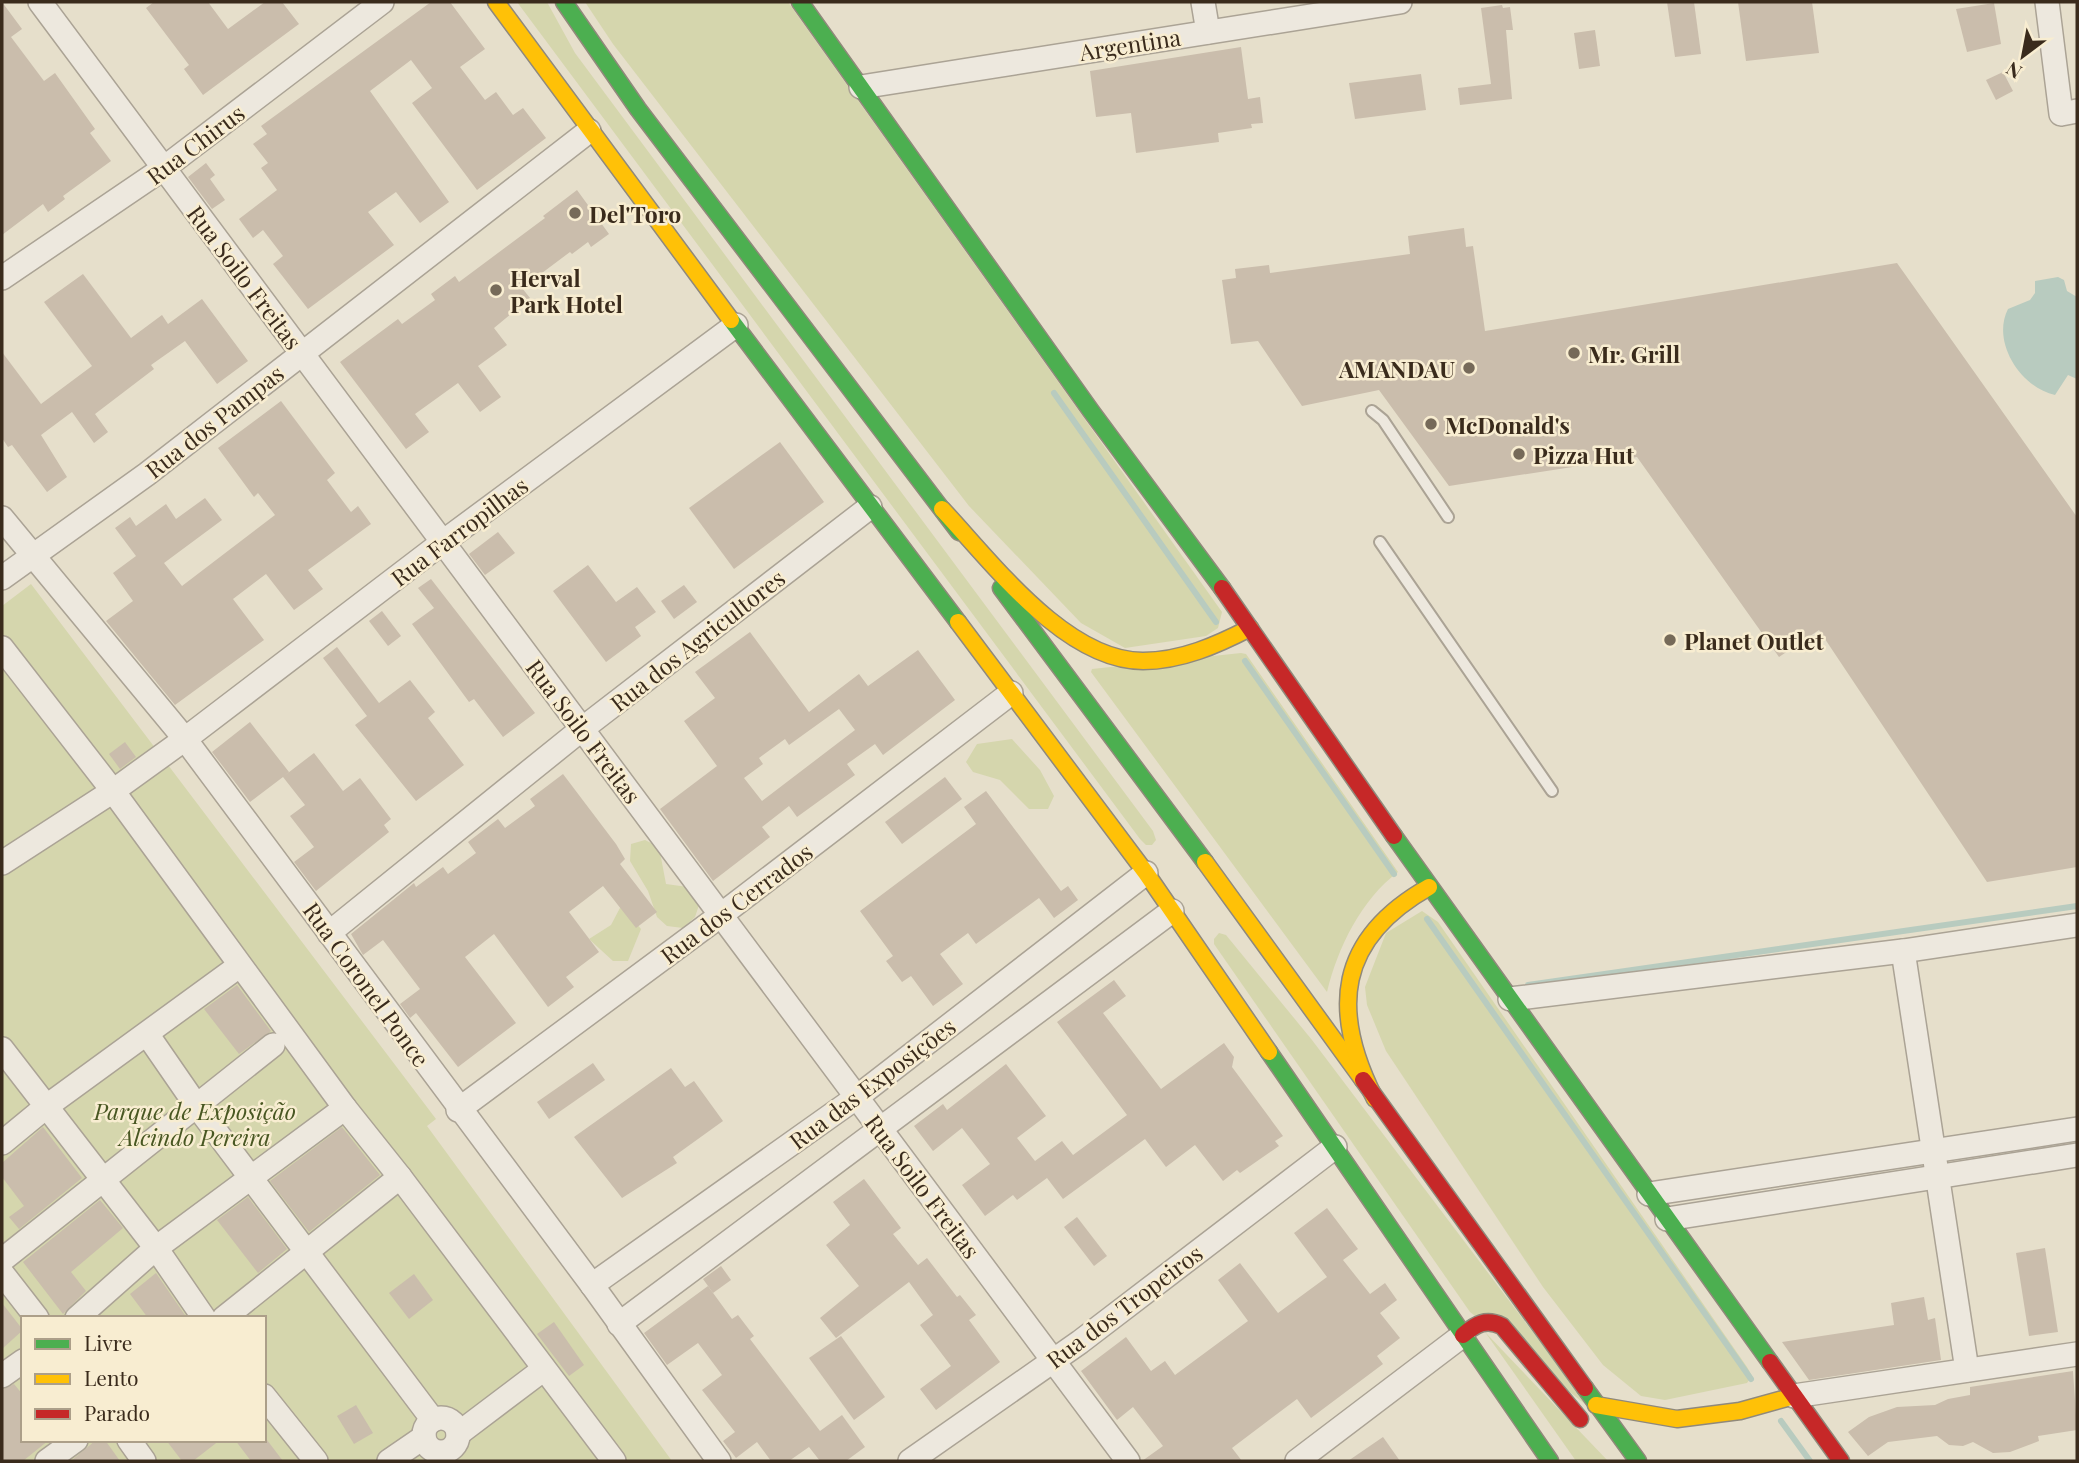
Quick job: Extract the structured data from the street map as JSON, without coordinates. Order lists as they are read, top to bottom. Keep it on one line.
{"streets":{"street":["Argentina","Rua Chirus","Rua Soilo Freitas","Rua dos Pampas","Rua Farropilhas","Rua dos Agricultores","Rua dos Cerrados","Rua Coronel Ponce","Rua das Exposições","Rua dos Tropeiros"]},"crossings":[["Rua Chirus","Rua Soilo Freitas"],["Rua Soilo Freitas","Rua dos Pampas"],["Rua Soilo Freitas","Rua Farropilhas"],["Rua Soilo Freitas","Rua dos Agricultores"],["Rua Soilo Freitas","Rua dos Cerrados"],["Rua Soilo Freitas","Rua das Exposições"],["Rua Soilo Freitas","Rua dos Tropeiros"],["Rua dos Pampas","Rua Coronel Ponce"],["Rua Farropilhas","Rua Coronel Ponce"],["Rua dos Agricultores","Rua Coronel Ponce"],["Rua dos Cerrados","Rua Coronel Ponce"],["Rua Coronel Ponce","Rua das Exposições"]],"parks":["Parque de Exposição Alcindo Pereira"],"places":["Del'Toro","Herval Park Hotel","Mr. Grill","AMANDAU","McDonald's","Pizza Hut","Planet Outlet"],"legend":["Livre","Lento","Parado"],"north":"bottom left"}
